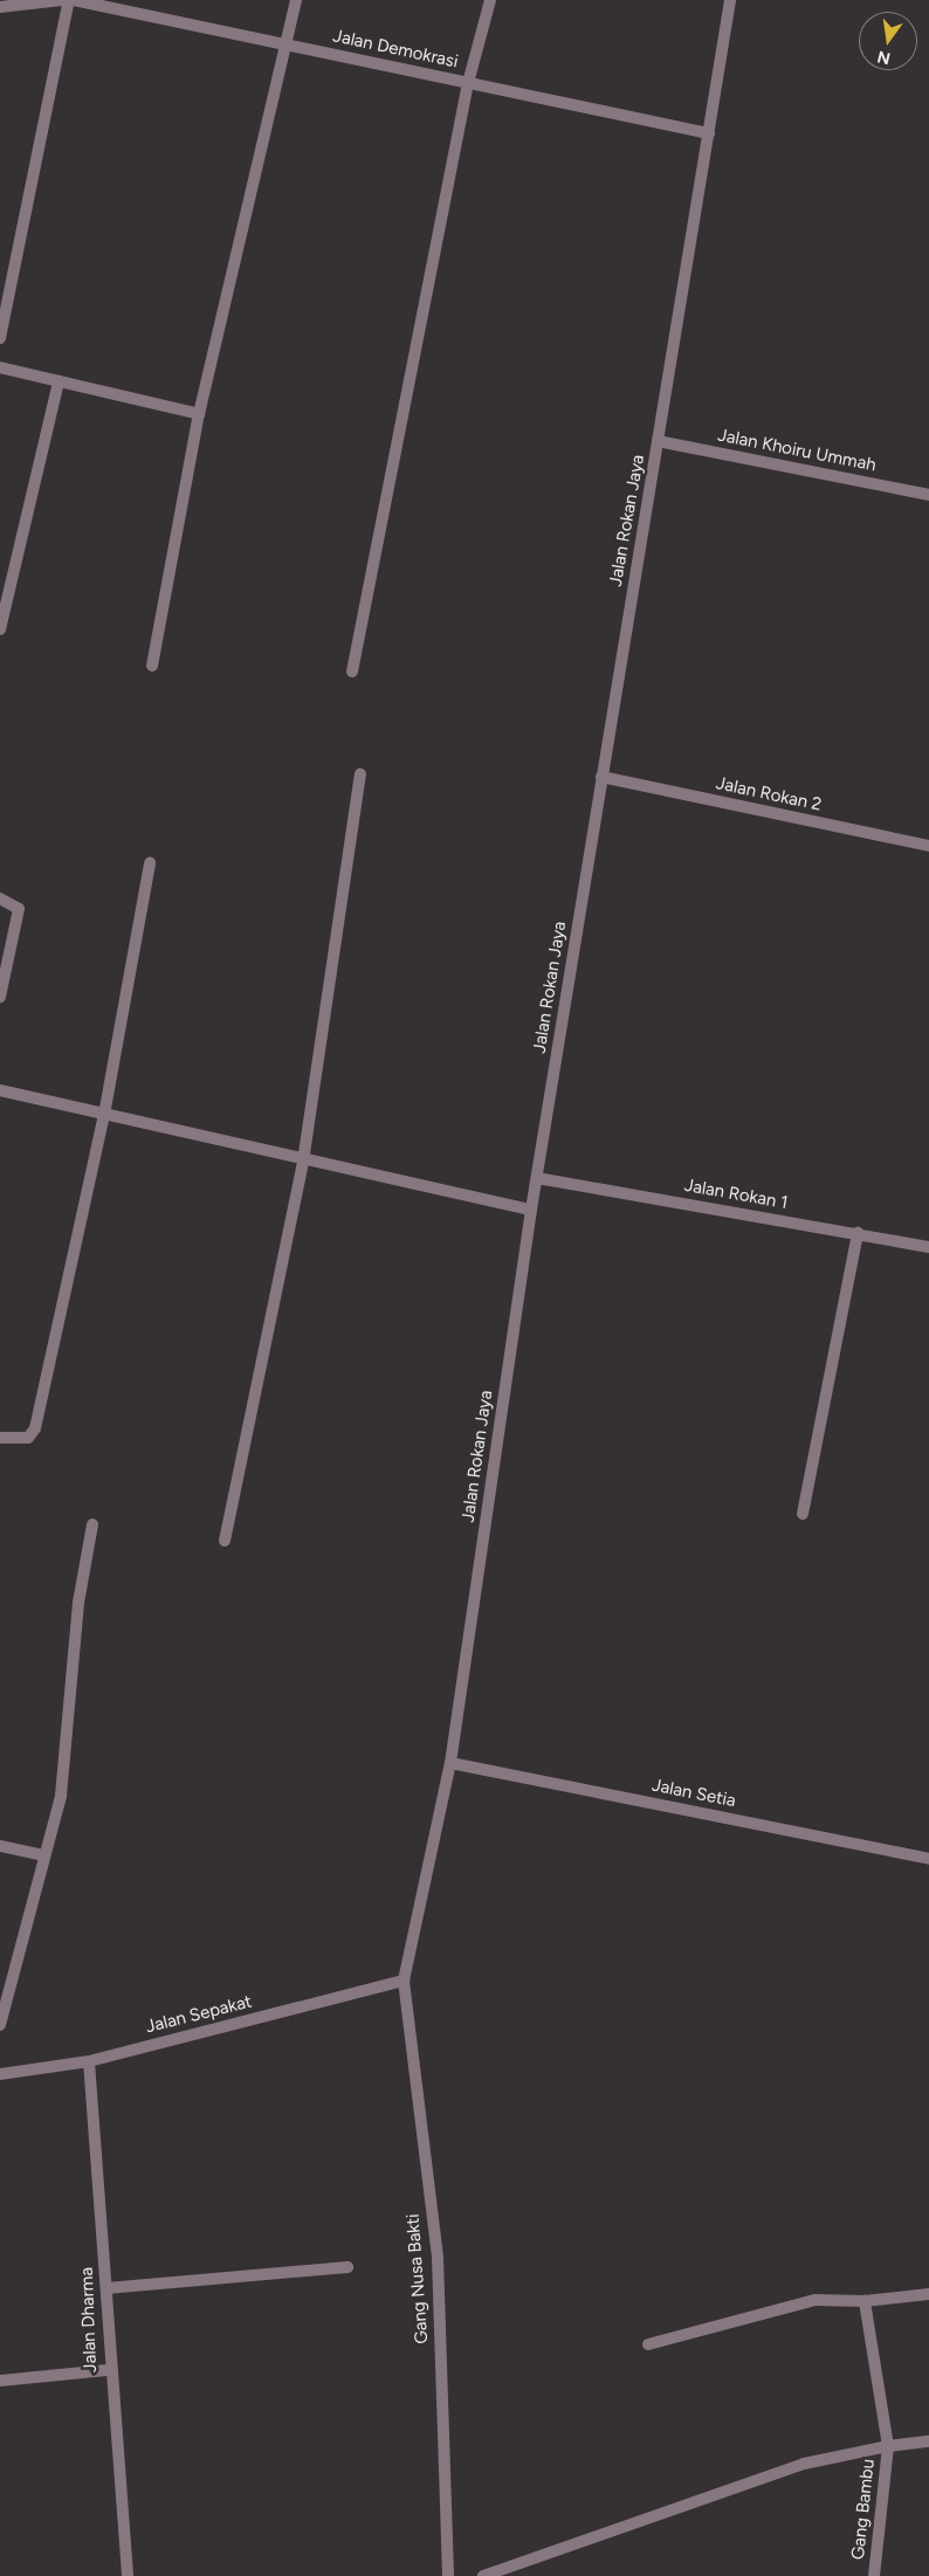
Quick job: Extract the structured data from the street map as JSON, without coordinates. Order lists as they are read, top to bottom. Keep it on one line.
{"streets":{"street":["Jalan Demokrasi","Jalan Khoiru Ummah","Jalan Rokan Jaya","Jalan Rokan 2","Jalan Rokan 1","Jalan Setia","Jalan Sepakat","Gang Nusa Bakti","Jalan Dharma","Gang Bambu"]},"crossings":[["Jalan Demokrasi","Jalan Rokan Jaya"],["Jalan Khoiru Ummah","Jalan Rokan Jaya"],["Jalan Rokan Jaya","Jalan Rokan 2"],["Jalan Rokan Jaya","Jalan Rokan 1"],["Jalan Rokan Jaya","Jalan Setia"],["Jalan Rokan Jaya","Jalan Sepakat"],["Jalan Rokan Jaya","Gang Nusa Bakti"],["Jalan Sepakat","Gang Nusa Bakti"],["Jalan Sepakat","Jalan Dharma"]],"north":"bottom"}
